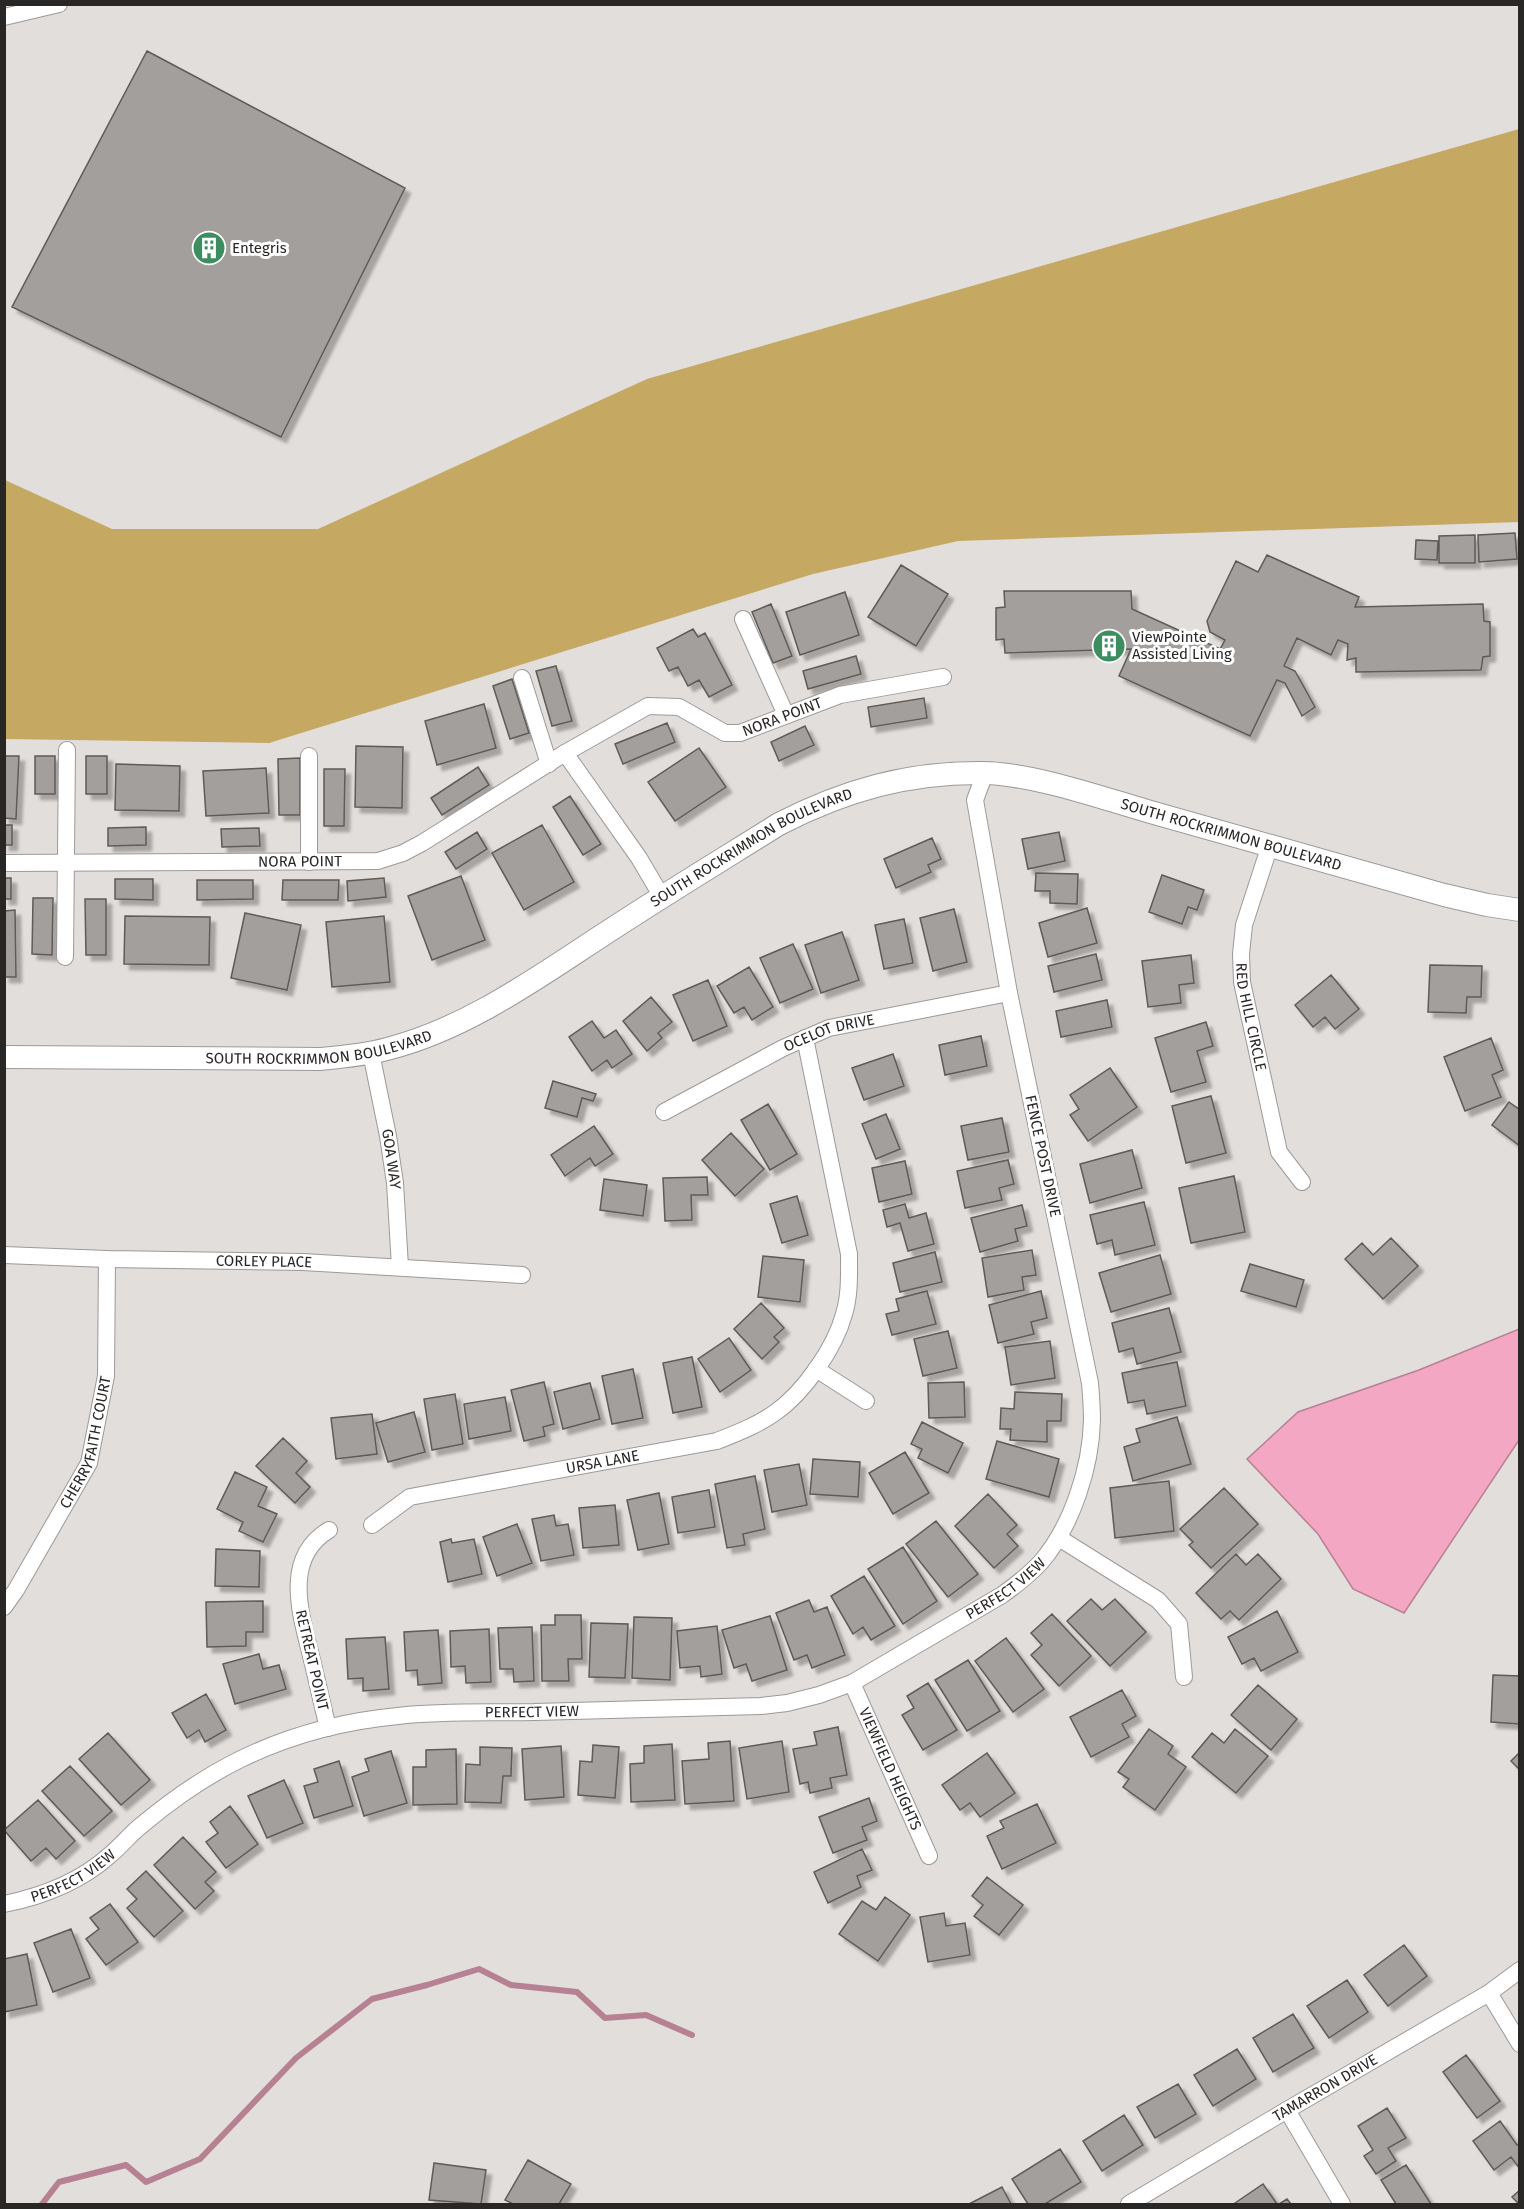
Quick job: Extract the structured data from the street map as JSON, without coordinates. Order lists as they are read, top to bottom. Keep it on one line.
{"streets":{"main road":["SOUTH ROCKRIMMON BOULEVARD"],"street":["NORA POINT","RED HILL CIRCLE","OCELOT DRIVE","FENCE POST DRIVE","GOA WAY","CORLEY PLACE","CHERRYFAITH COURT","URSA LANE","PERFECT VIEW","RETREAT POINT","VIEWFIELD HEIGHTS","TAMARRON DRIVE"]},"crossings":[["SOUTH ROCKRIMMON BOULEVARD","RED HILL CIRCLE"],["SOUTH ROCKRIMMON BOULEVARD","FENCE POST DRIVE"],["SOUTH ROCKRIMMON BOULEVARD","GOA WAY"],["OCELOT DRIVE","FENCE POST DRIVE"],["OCELOT DRIVE","URSA LANE"],["FENCE POST DRIVE","PERFECT VIEW"],["GOA WAY","CORLEY PLACE"],["CORLEY PLACE","CHERRYFAITH COURT"],["PERFECT VIEW","RETREAT POINT"],["PERFECT VIEW","VIEWFIELD HEIGHTS"]],"places":{"building":["Entegris","ViewPointe Assisted Living"]}}
